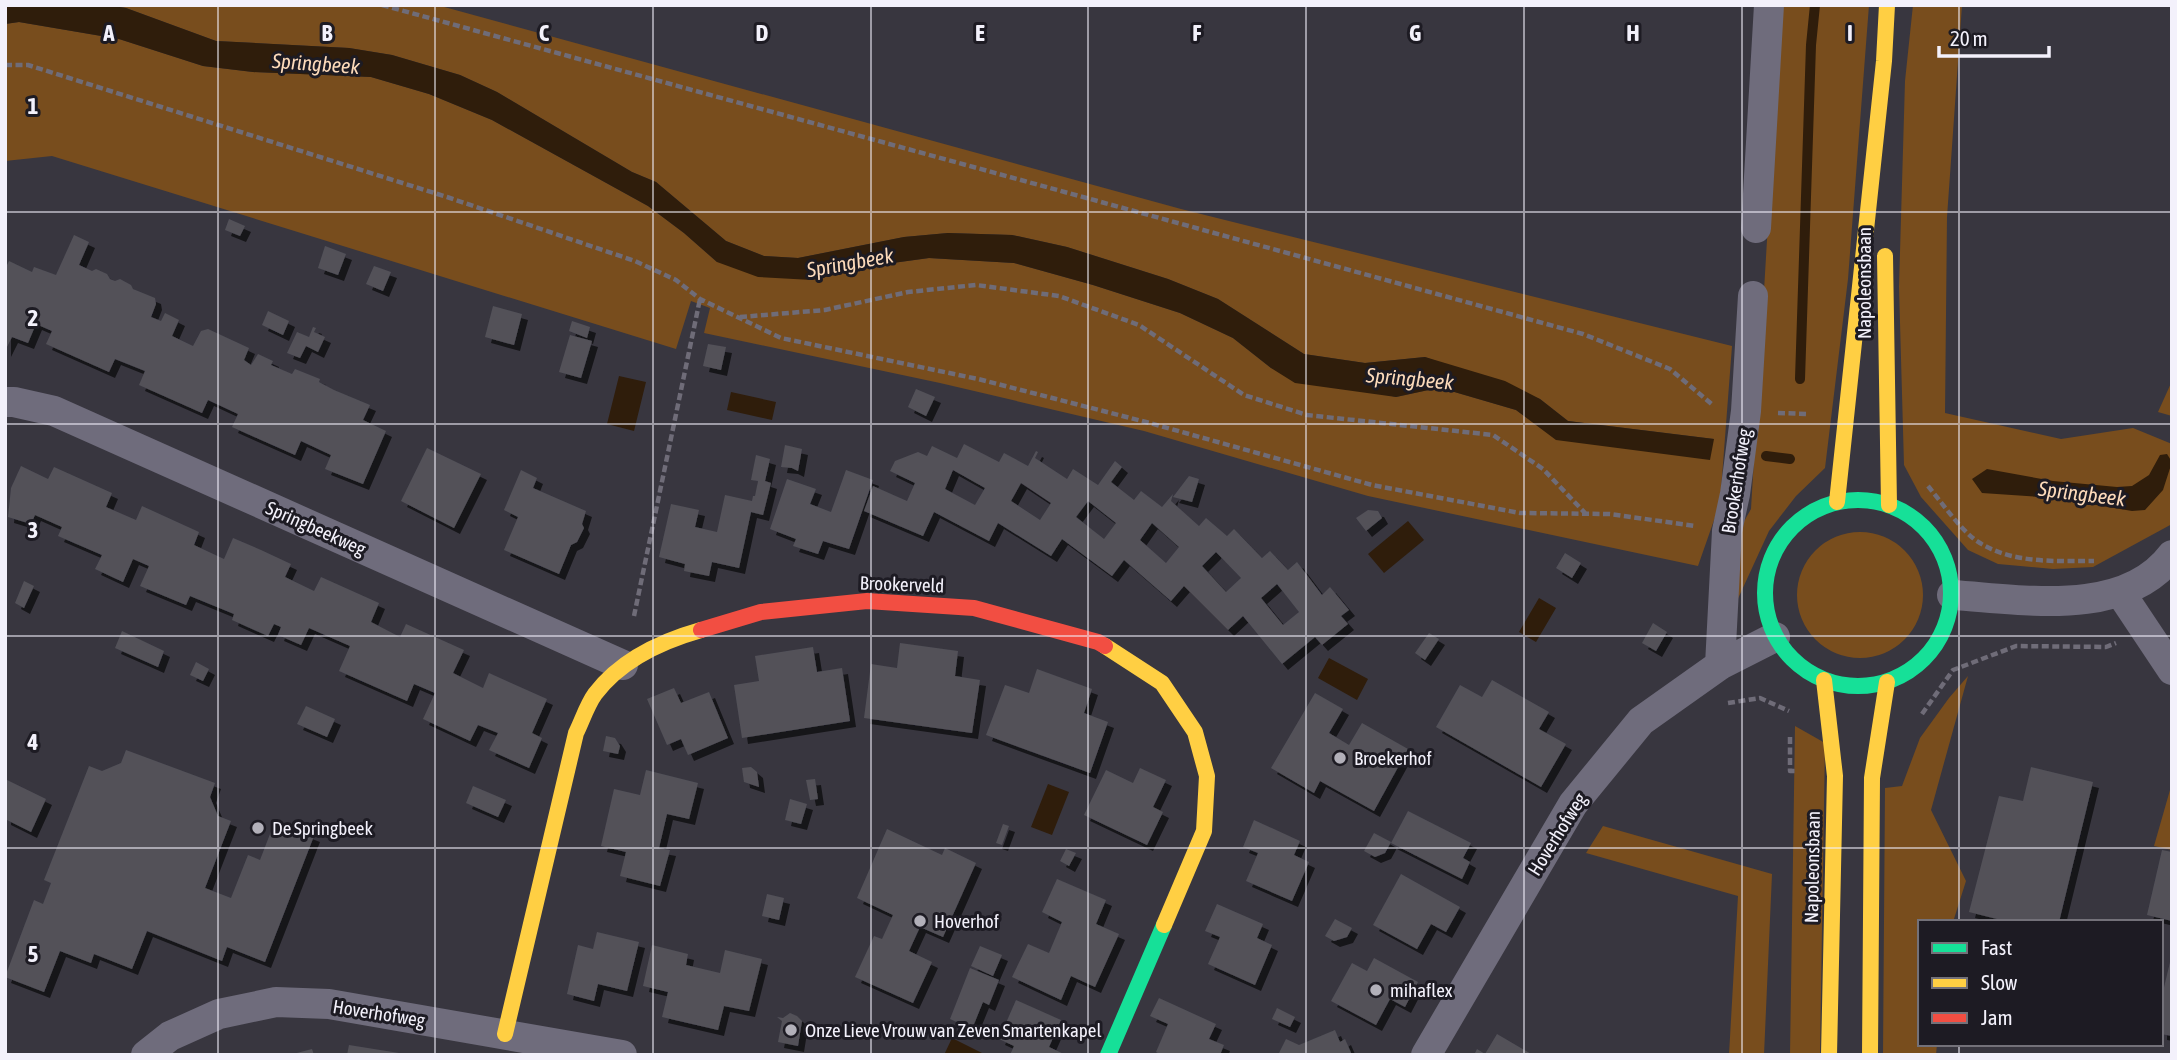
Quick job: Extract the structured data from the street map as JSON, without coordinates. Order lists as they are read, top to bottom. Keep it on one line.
{"streets":{"main road":["Napoleonsbaan","Brookerveld"],"street":["Brookerhofweg","Springbeekweg","Hoverhofweg"]},"crossings":[["Napoleonsbaan","Hoverhofweg"],["Brookerhofweg","Hoverhofweg"],["Springbeekweg","Brookerveld"],["Brookerveld","Hoverhofweg"]],"water":["Springbeek"],"places":["Broekerhof","De Springbeek","Hoverhof","mihaflex","Onze Lieve Vrouw van Zeven Smartenkapel"],"legend":["Fast","Slow","Jam"],"scale_bar":"20 m","grid":{"columns":["A","B","C","D","E","F","G","H","I"],"rows":["1","2","3","4","5"]}}
